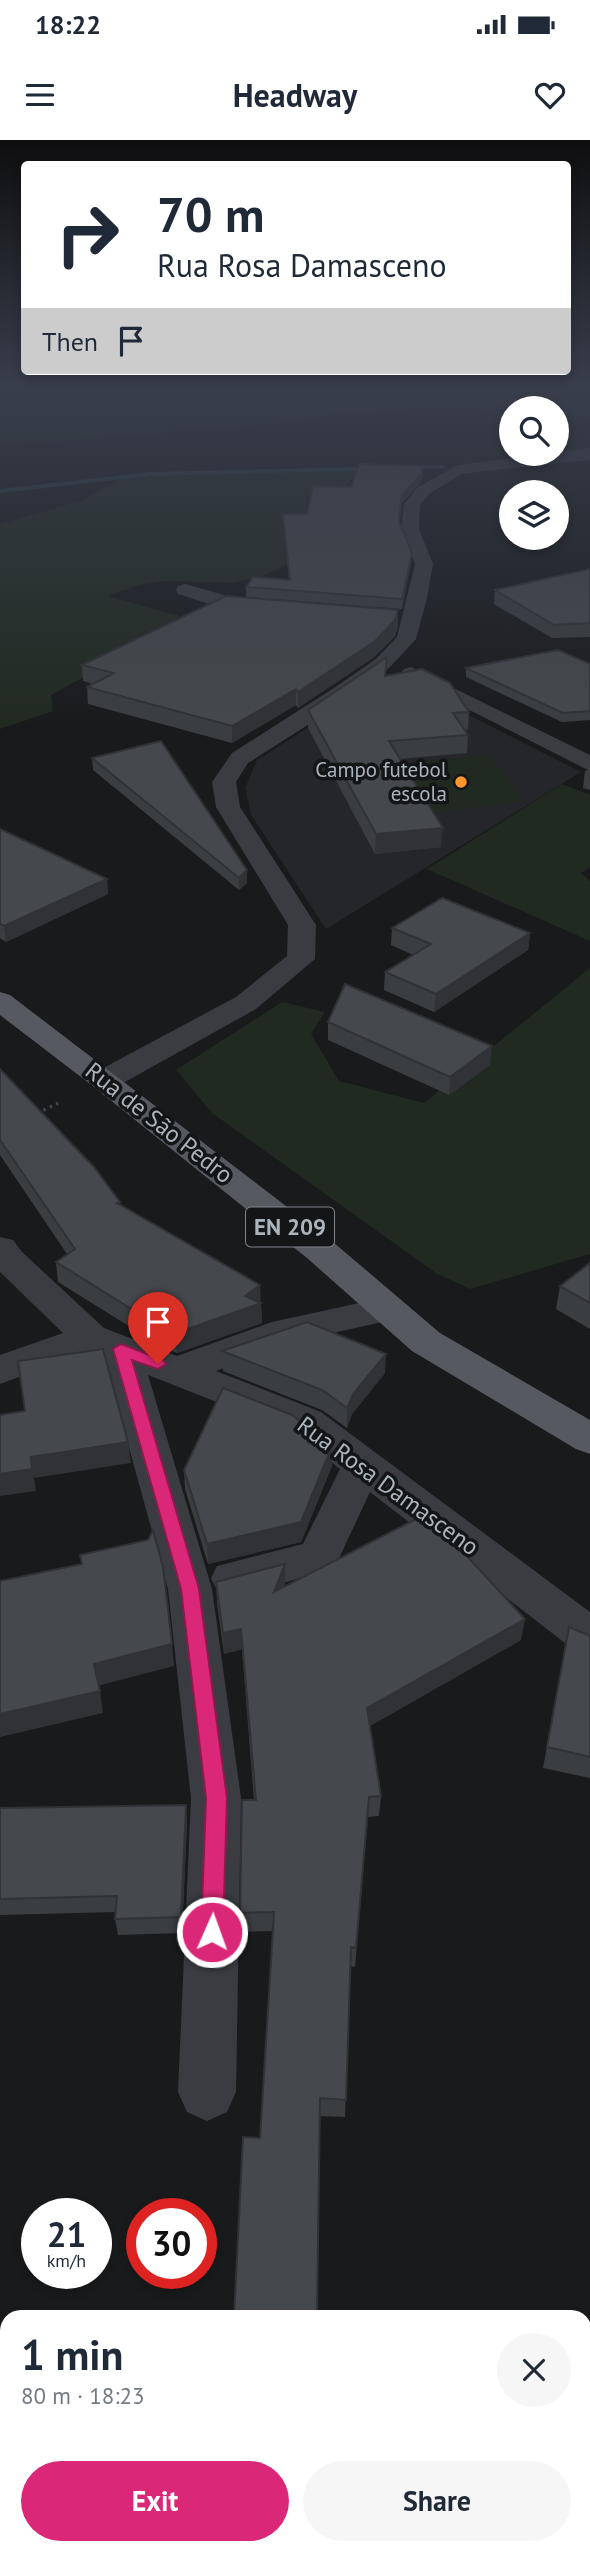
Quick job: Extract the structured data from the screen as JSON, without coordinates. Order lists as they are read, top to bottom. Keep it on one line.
{"streets":{"main road":["Rua de São Pedro","EN 209"],"street":["Rua Rosa Damasceno"]},"places":["Campo futebol escola"],"page":{"status":"18:22","header":"Headway","turn":["70 m","Rua Rosa Damasceno"],"then":"Then","speed":"21 km/h","limit":"30","heading":["1 min","80 m · 18:23"],"buttons":["Exit","Share"]}}
